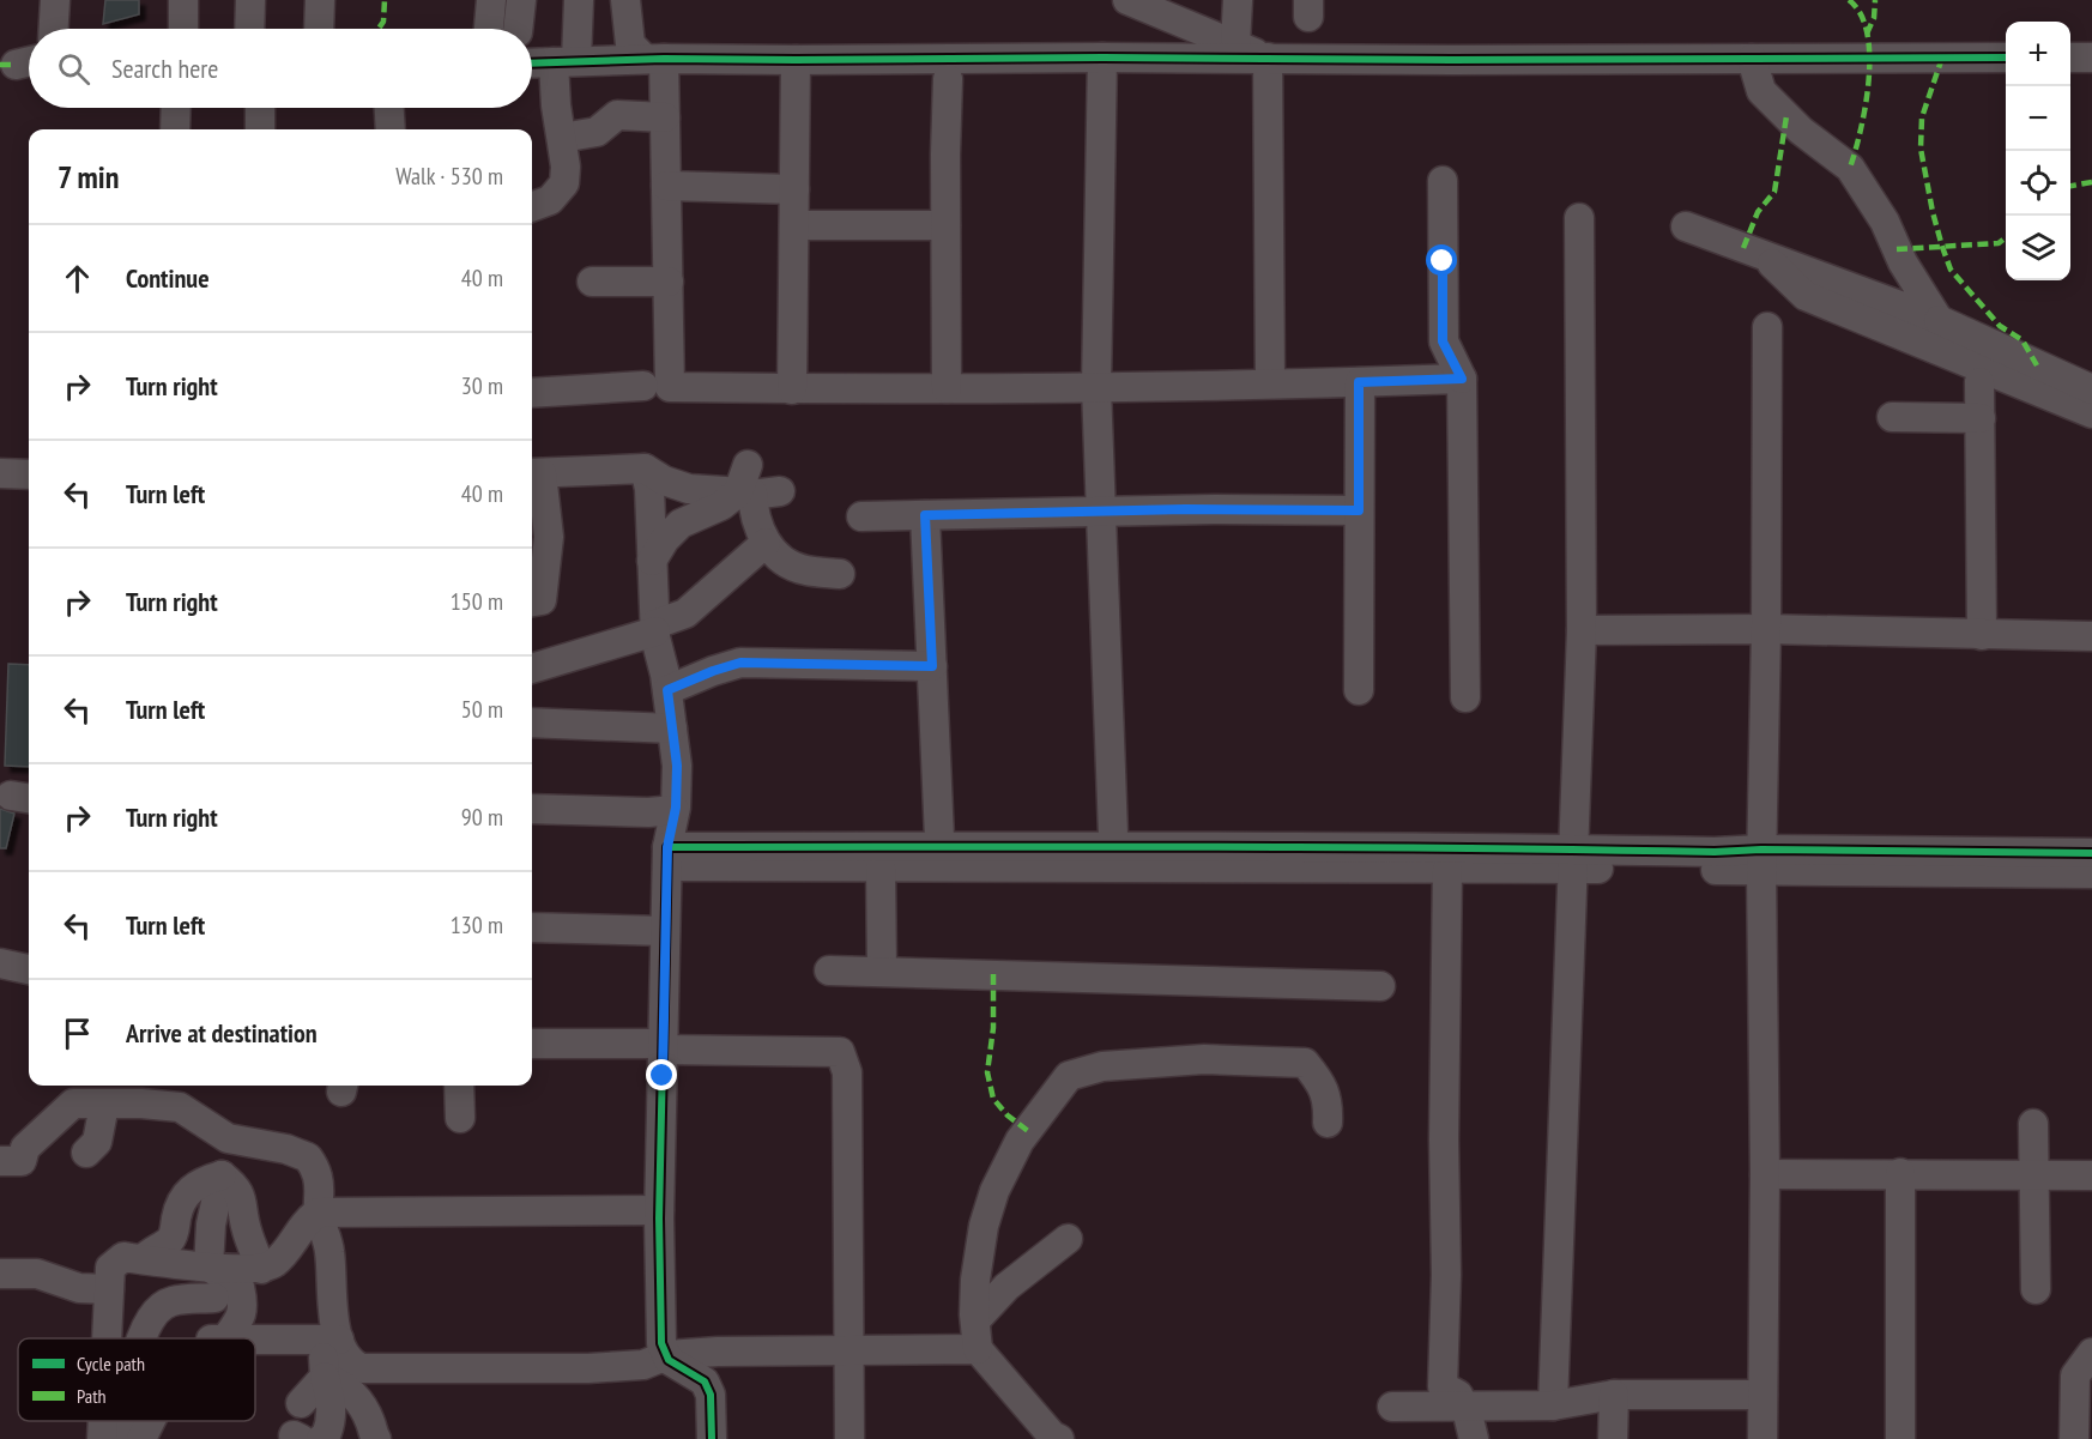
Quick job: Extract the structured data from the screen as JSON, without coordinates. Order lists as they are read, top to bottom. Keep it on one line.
{"legend":["Cycle path","Path"],"page":{"map_buttons":["+","−"],"search":"Search here","heading":["7 min","Walk · 530 m"],"list":[["Continue","40 m"],["Turn right","30 m"],["Turn left","40 m"],["Turn right","150 m"],["Turn left","50 m"],["Turn right","90 m"],["Turn left","130 m"],"Arrive at destination"]}}
